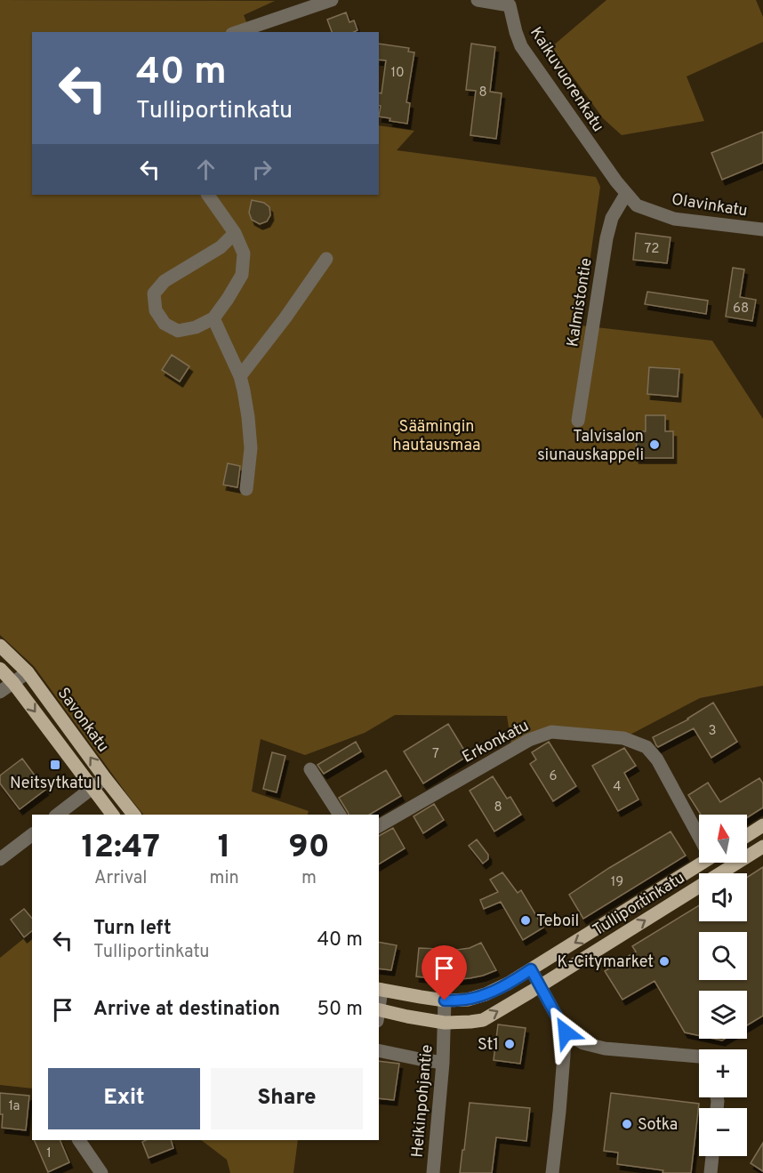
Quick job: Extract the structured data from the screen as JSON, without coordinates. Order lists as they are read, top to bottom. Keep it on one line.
{"streets":{"main road":["Savonkatu","Tulliportinkatu"],"street":["Kaikuvuorenkatu","Olavinkatu","Kalmistontie","Erkonkatu","Heikinpohjantie"]},"crossings":[["Kaikuvuorenkatu","Olavinkatu"],["Kaikuvuorenkatu","Kalmistontie"],["Olavinkatu","Kalmistontie"],["Erkonkatu","Tulliportinkatu"],["Tulliportinkatu","Heikinpohjantie"]],"parks":["Säämingin hautausmaa"],"places":{"other":["Talvisalon siunauskappeli","Teboil","K-Citymarket","St1","Sotka"],"transit":["Neitsytkatu I"]},"house_numbers":["10","8","72","68","3","7","6","4","8","19","1a","1"],"north":"top","page":{"turn":["40 m","Tulliportinkatu"],"map_buttons":["+","−"],"eta":["12:47","Arrival","1","min","90","m"],"list":[{"name":"Turn left","note":"Tulliportinkatu","value":"40 m"},{"name":"Arrive at destination","value":"50 m"}],"buttons":["Exit","Share"]}}
